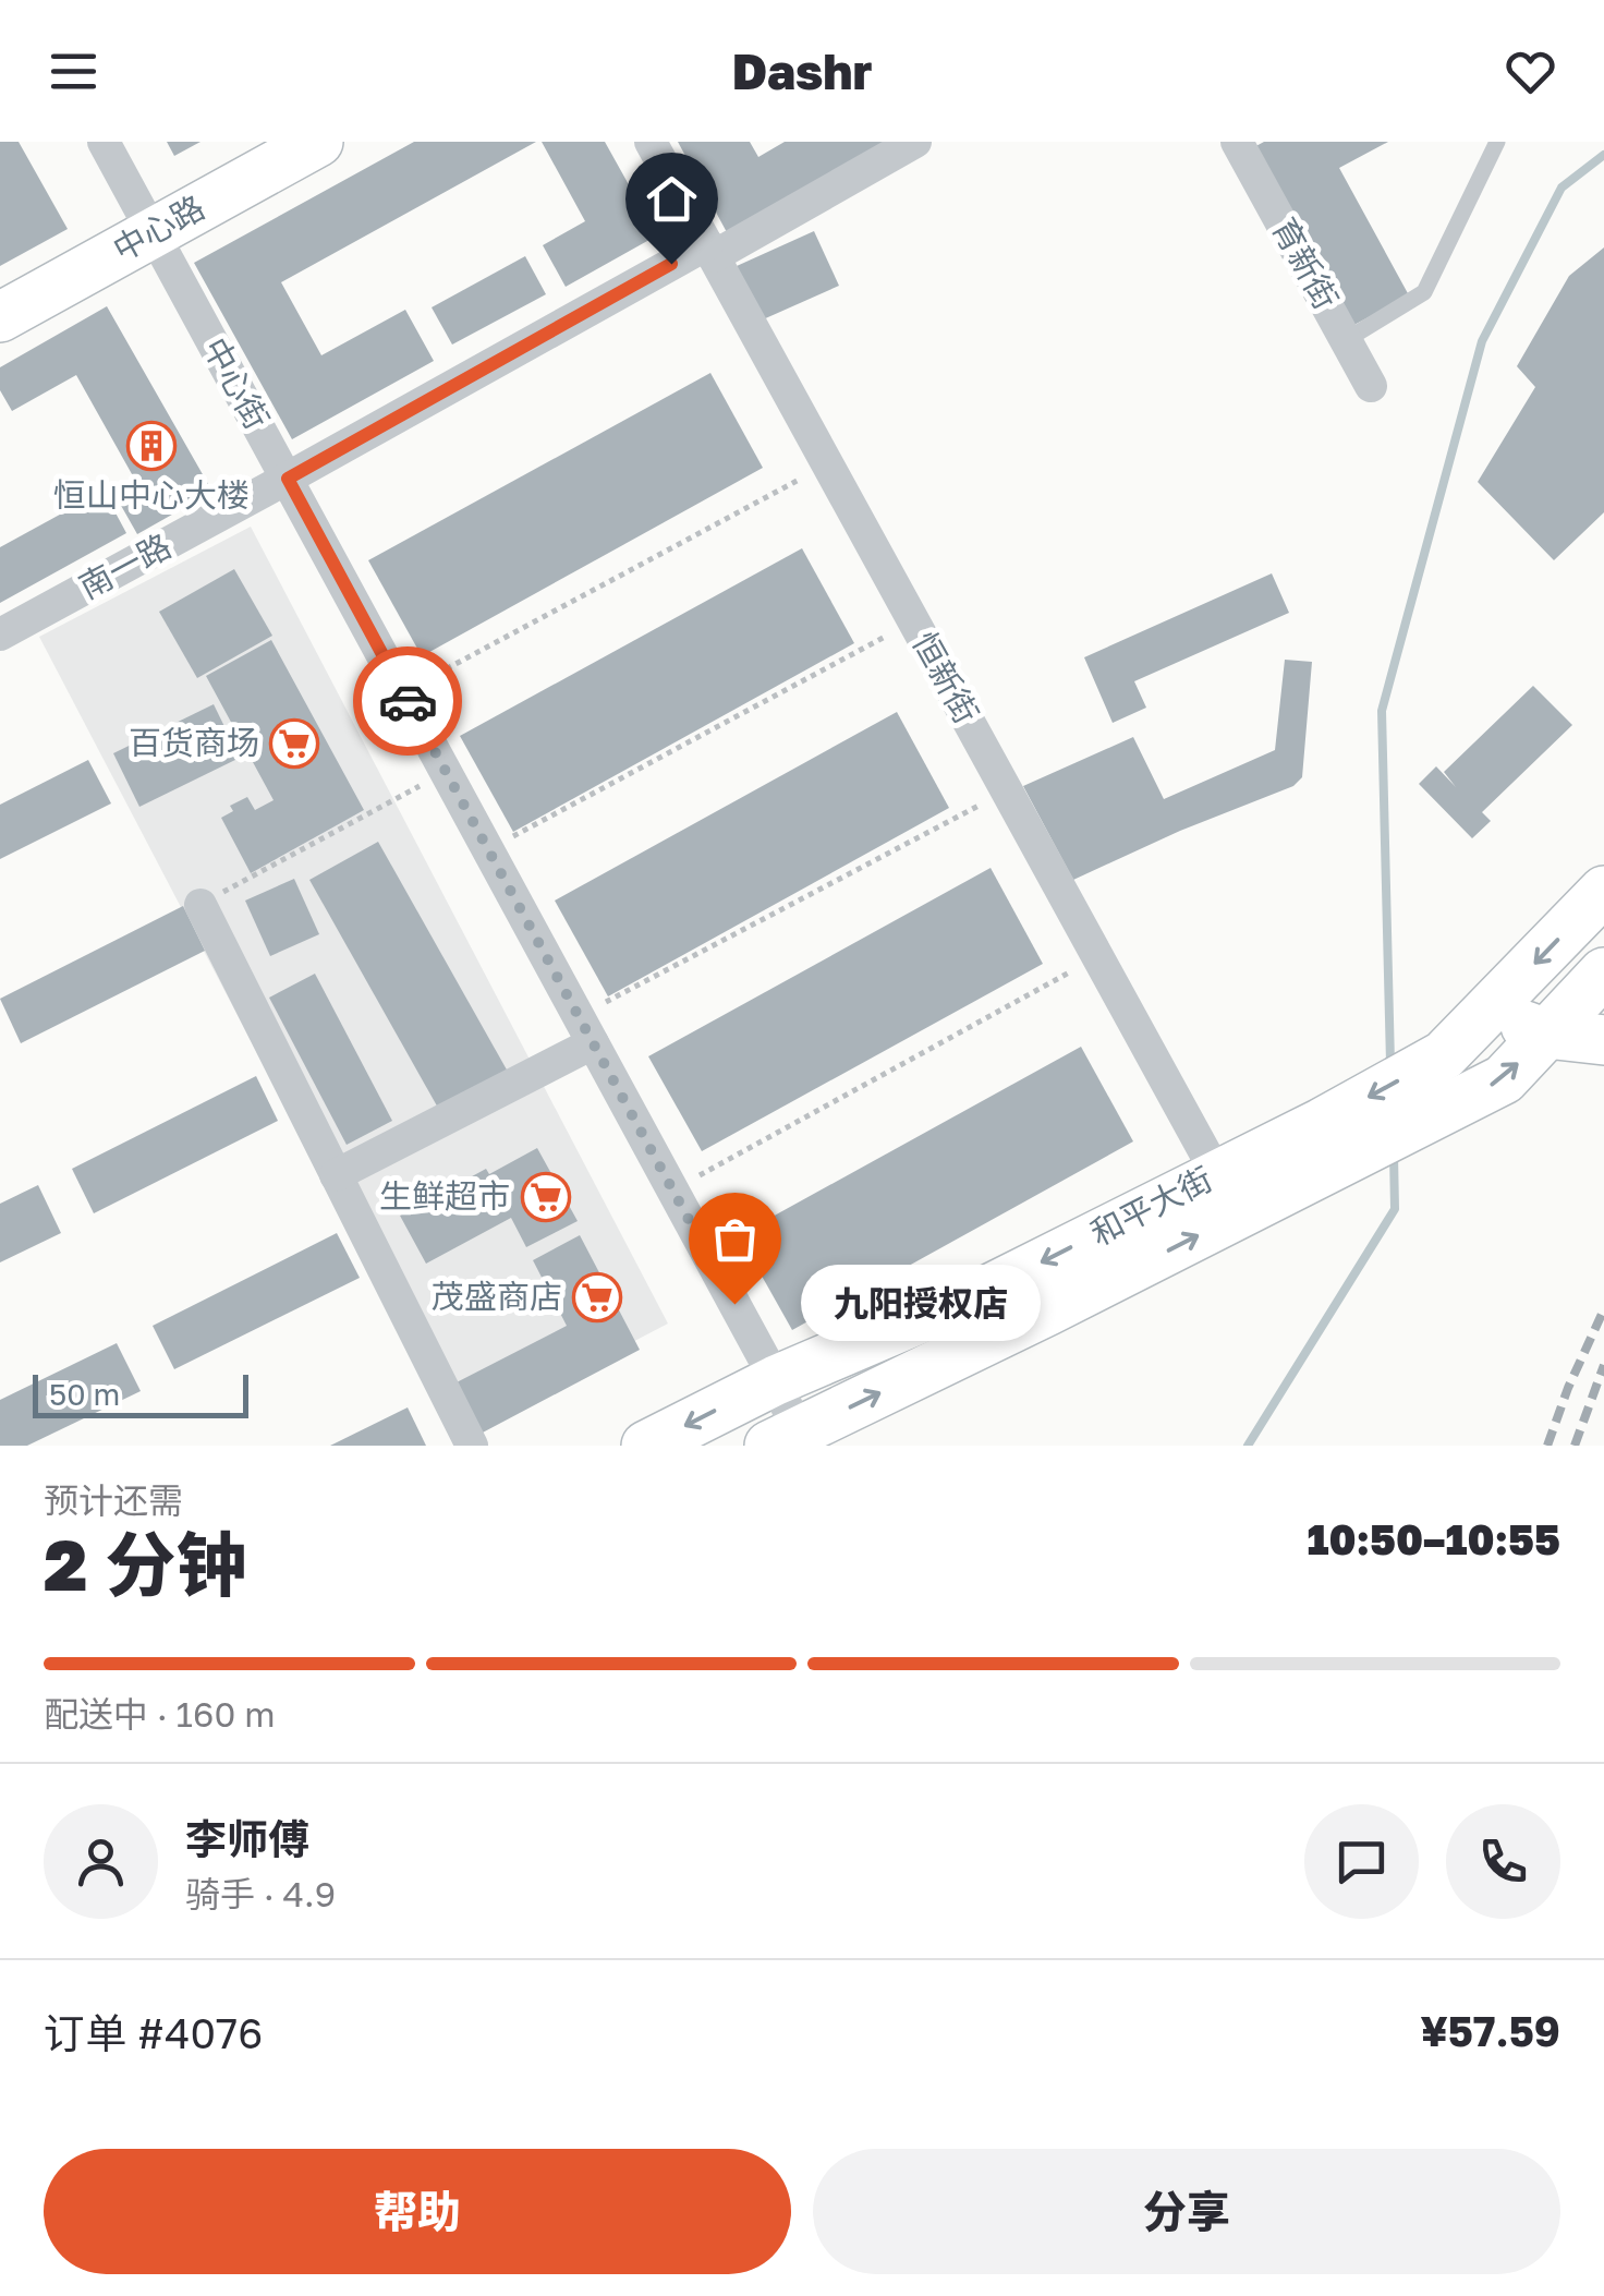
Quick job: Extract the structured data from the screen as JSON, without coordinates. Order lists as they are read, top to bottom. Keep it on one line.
{"streets":{"main road":["中心路","和平大街"],"street":["育新街","中心街","南一路","恒新街"]},"crossings":[["中心路","中心街"],["中心街","南一路"],["中心街","和平大街"],["南一路","恒新街"],["恒新街","和平大街"]],"places":{"building":["恒山中心大楼"],"supermarket":["百货商场","生鲜超市","茂盛商店"],"other":["九阳授权店"]},"scale_bar":"50 m","page":{"header":"Dashr","bubble":"九阳授权店","scale":"50 m","heading":["2 分钟","预计还需","10:50–10:55"],"panel":["李师傅","骑手 · 4.9","订单 #4076","¥57.59"],"bar":"配送中 · 160 m","buttons":["帮助","分享"]}}
